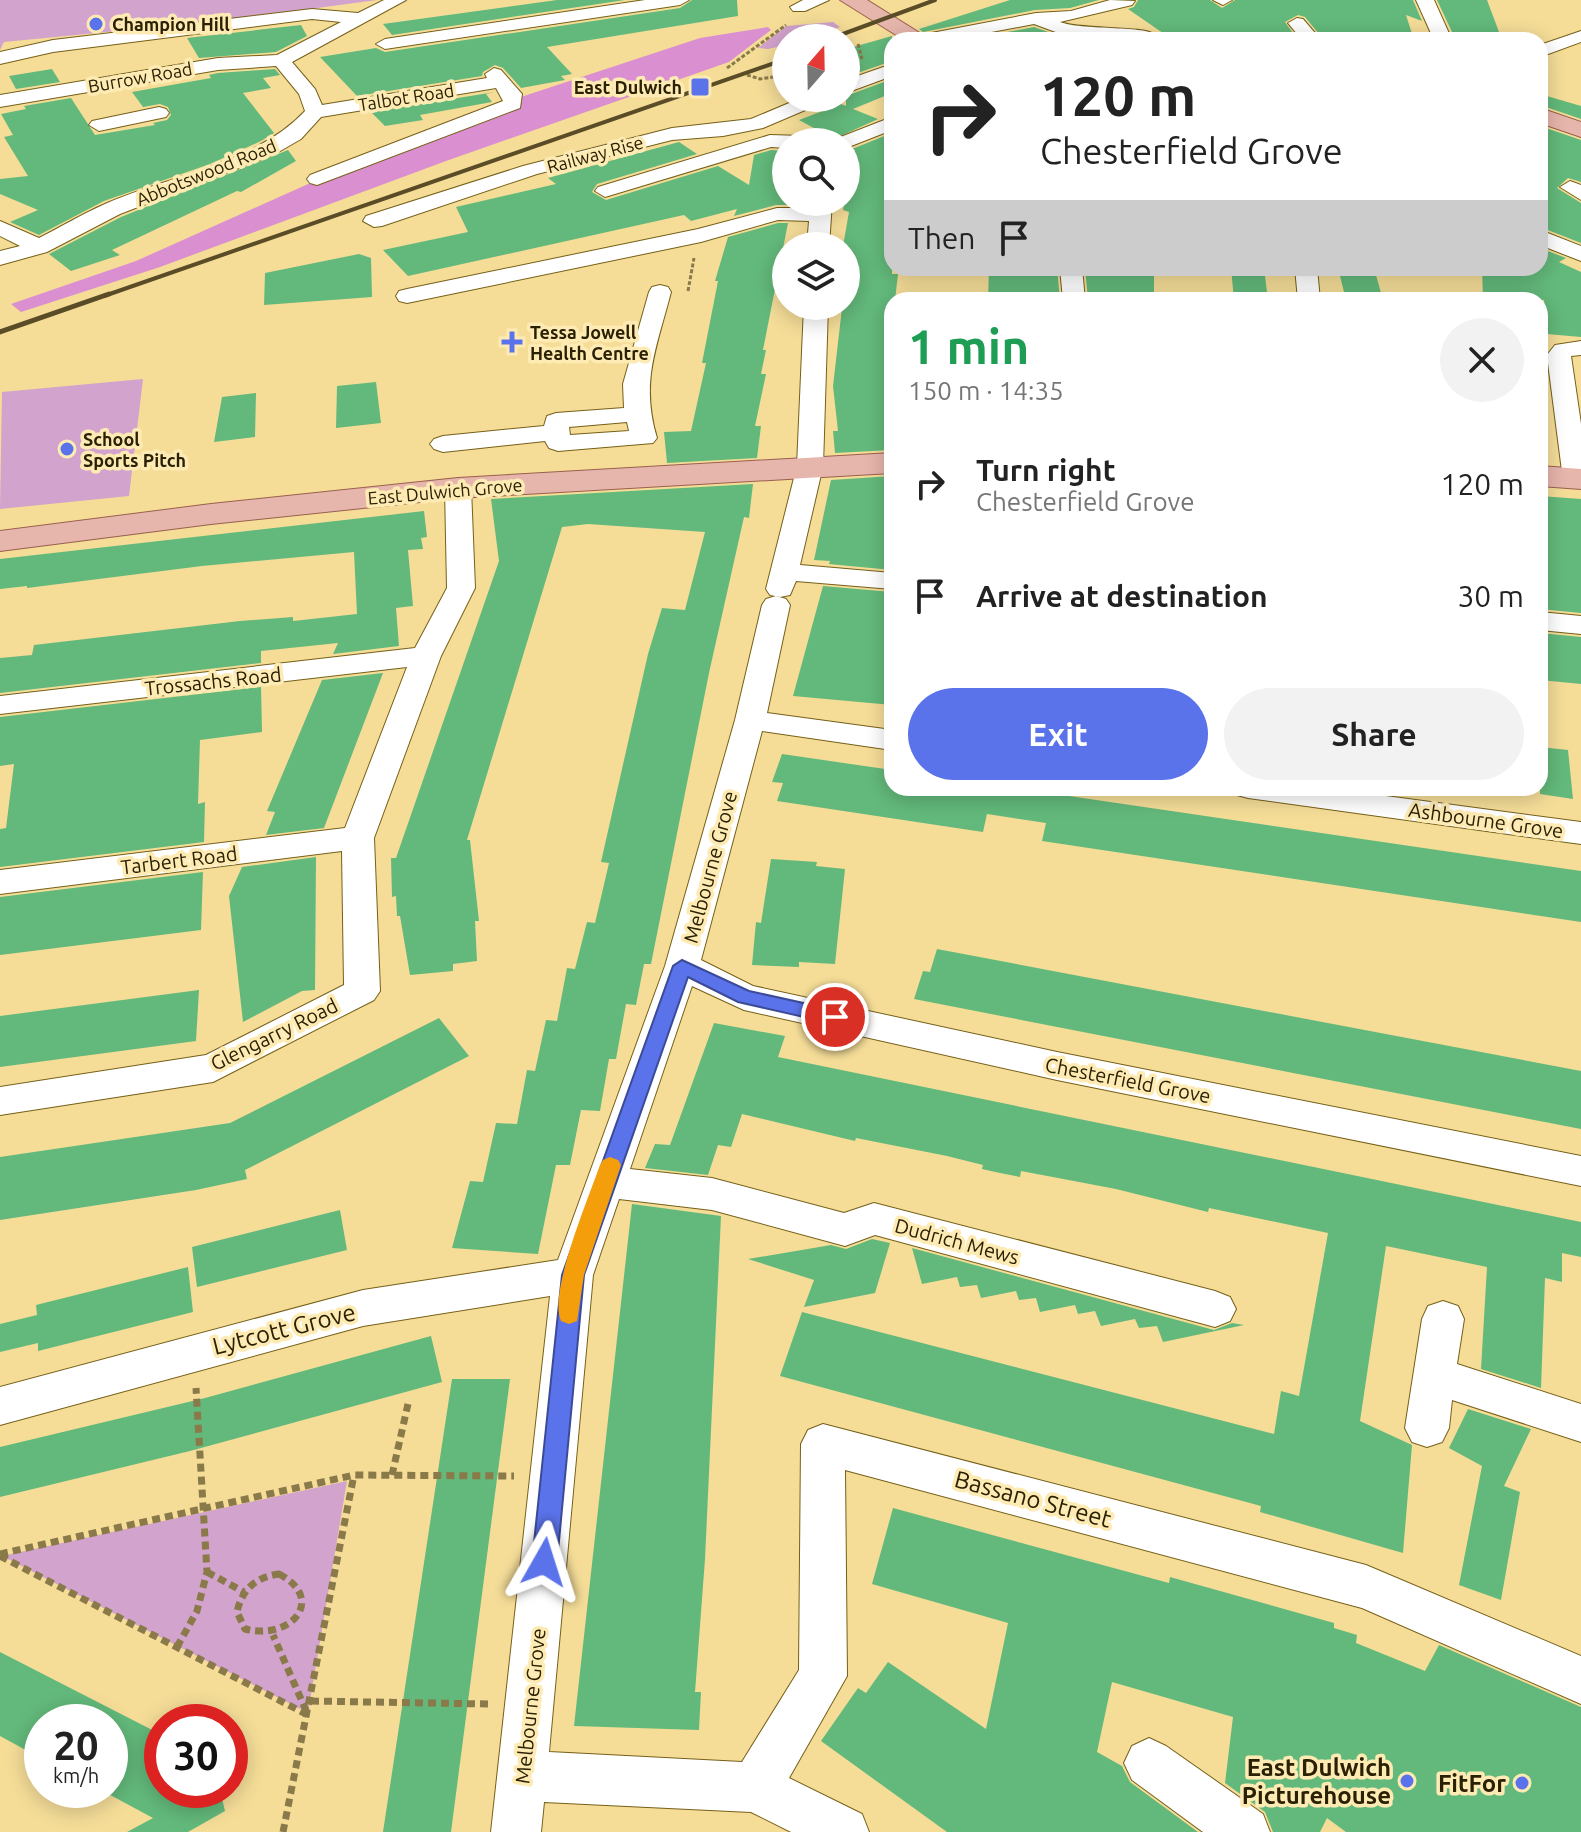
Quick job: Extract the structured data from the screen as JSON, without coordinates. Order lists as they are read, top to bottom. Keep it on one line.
{"streets":{"main road":["East Dulwich Grove"],"street":["Burrow Road","Talbot Road","Railway Rise","Abbotswood Road","Trossachs Road","Ashbourne Grove","Tarbert Road","Melbourne Grove","Glengarry Road","Chesterfield Grove","Dudrich Mews","Lytcott Grove","Bassano Street"]},"crossings":[["Talbot Road","Abbotswood Road"],["East Dulwich Grove","Melbourne Grove"],["East Dulwich Grove","Glengarry Road"],["Trossachs Road","Glengarry Road"],["Tarbert Road","Glengarry Road"],["Melbourne Grove","Chesterfield Grove"],["Melbourne Grove","Dudrich Mews"],["Melbourne Grove","Lytcott Grove"]],"places":{"other":["Champion Hill","School Sports Pitch","East Dulwich Picturehouse","FitFor"],"transit":["East Dulwich"],"health":["Tessa Jowell Health Centre"]},"north":"top","page":{"turn":["120 m","Chesterfield Grove"],"then":"Then","heading":["1 min","150 m · 14:35"],"list":[{"name":"Turn right","note":"Chesterfield Grove","value":"120 m"},{"name":"Arrive at destination","value":"30 m"}],"buttons":["Exit","Share"],"speed":"20 km/h","limit":"30"}}
